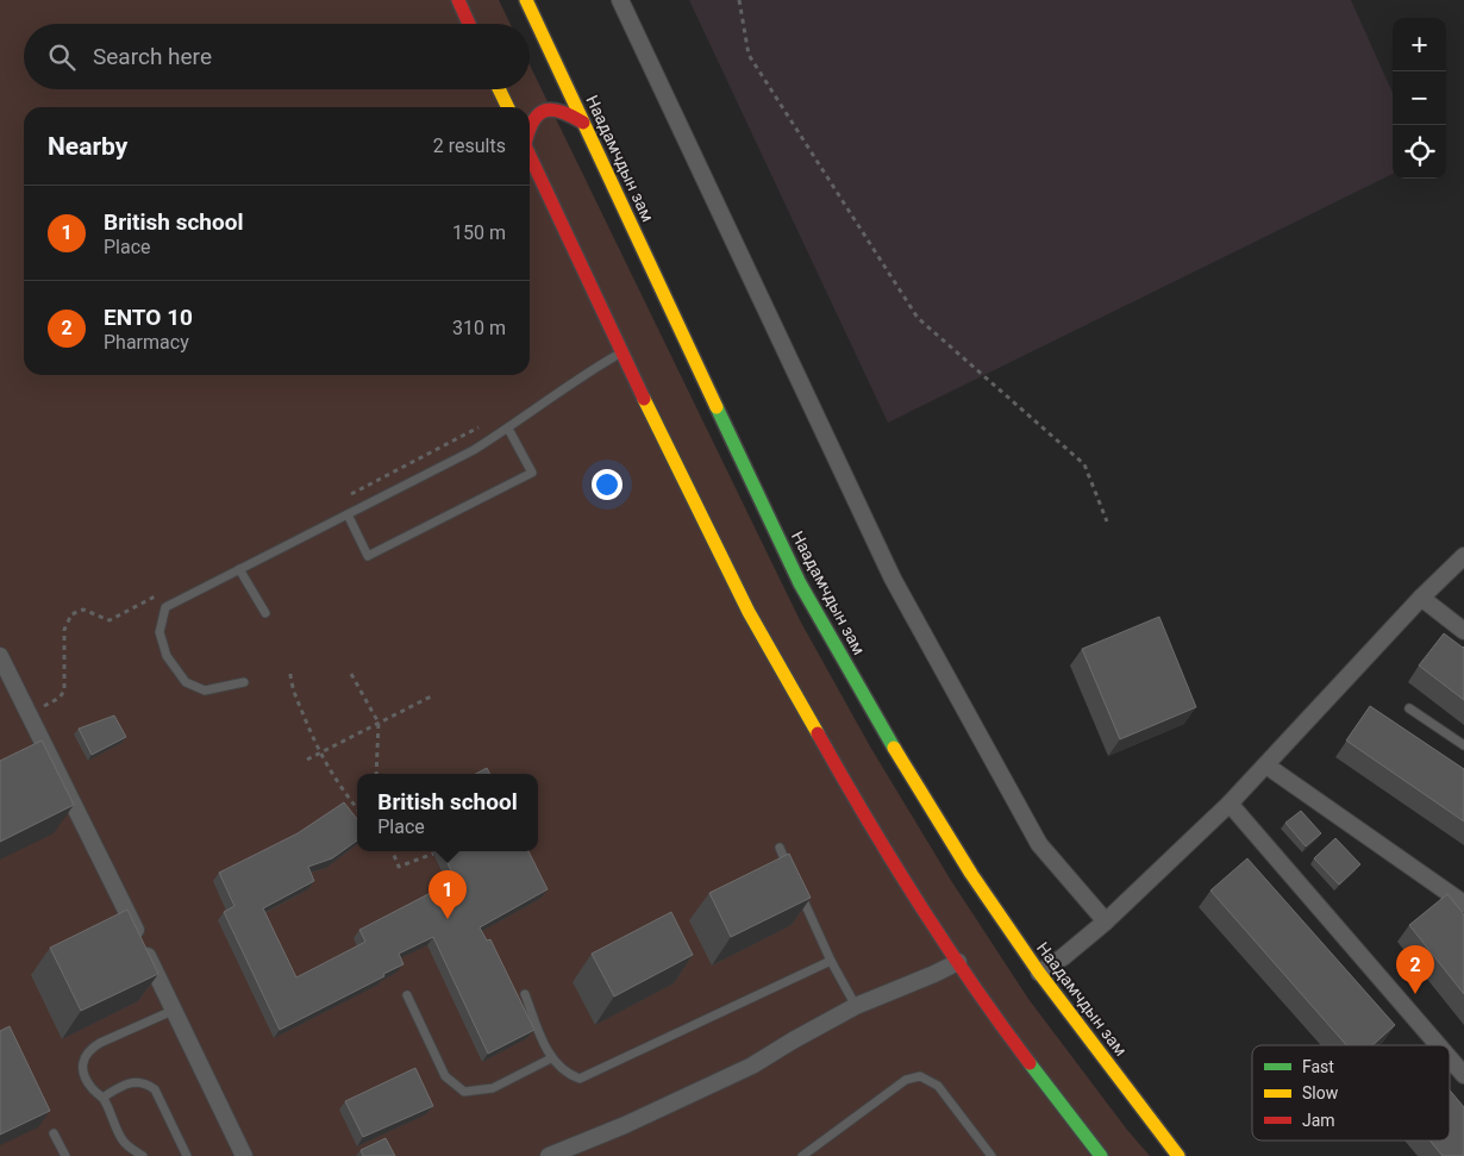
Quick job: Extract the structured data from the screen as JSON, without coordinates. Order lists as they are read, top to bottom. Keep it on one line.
{"streets":{"highway":["Наадамчдын зам"]},"legend":["Fast","Slow","Jam"],"page":{"map_buttons":["+","−"],"search":"Search here","heading":["Nearby","2 results"],"list":[{"mark":"1","name":"British school","note":"Place","value":"150 m"},{"mark":"2","name":"ENTO 10","note":"Pharmacy","value":"310 m"}],"popup":["British school","Place"],"pins":["1","2"]}}
